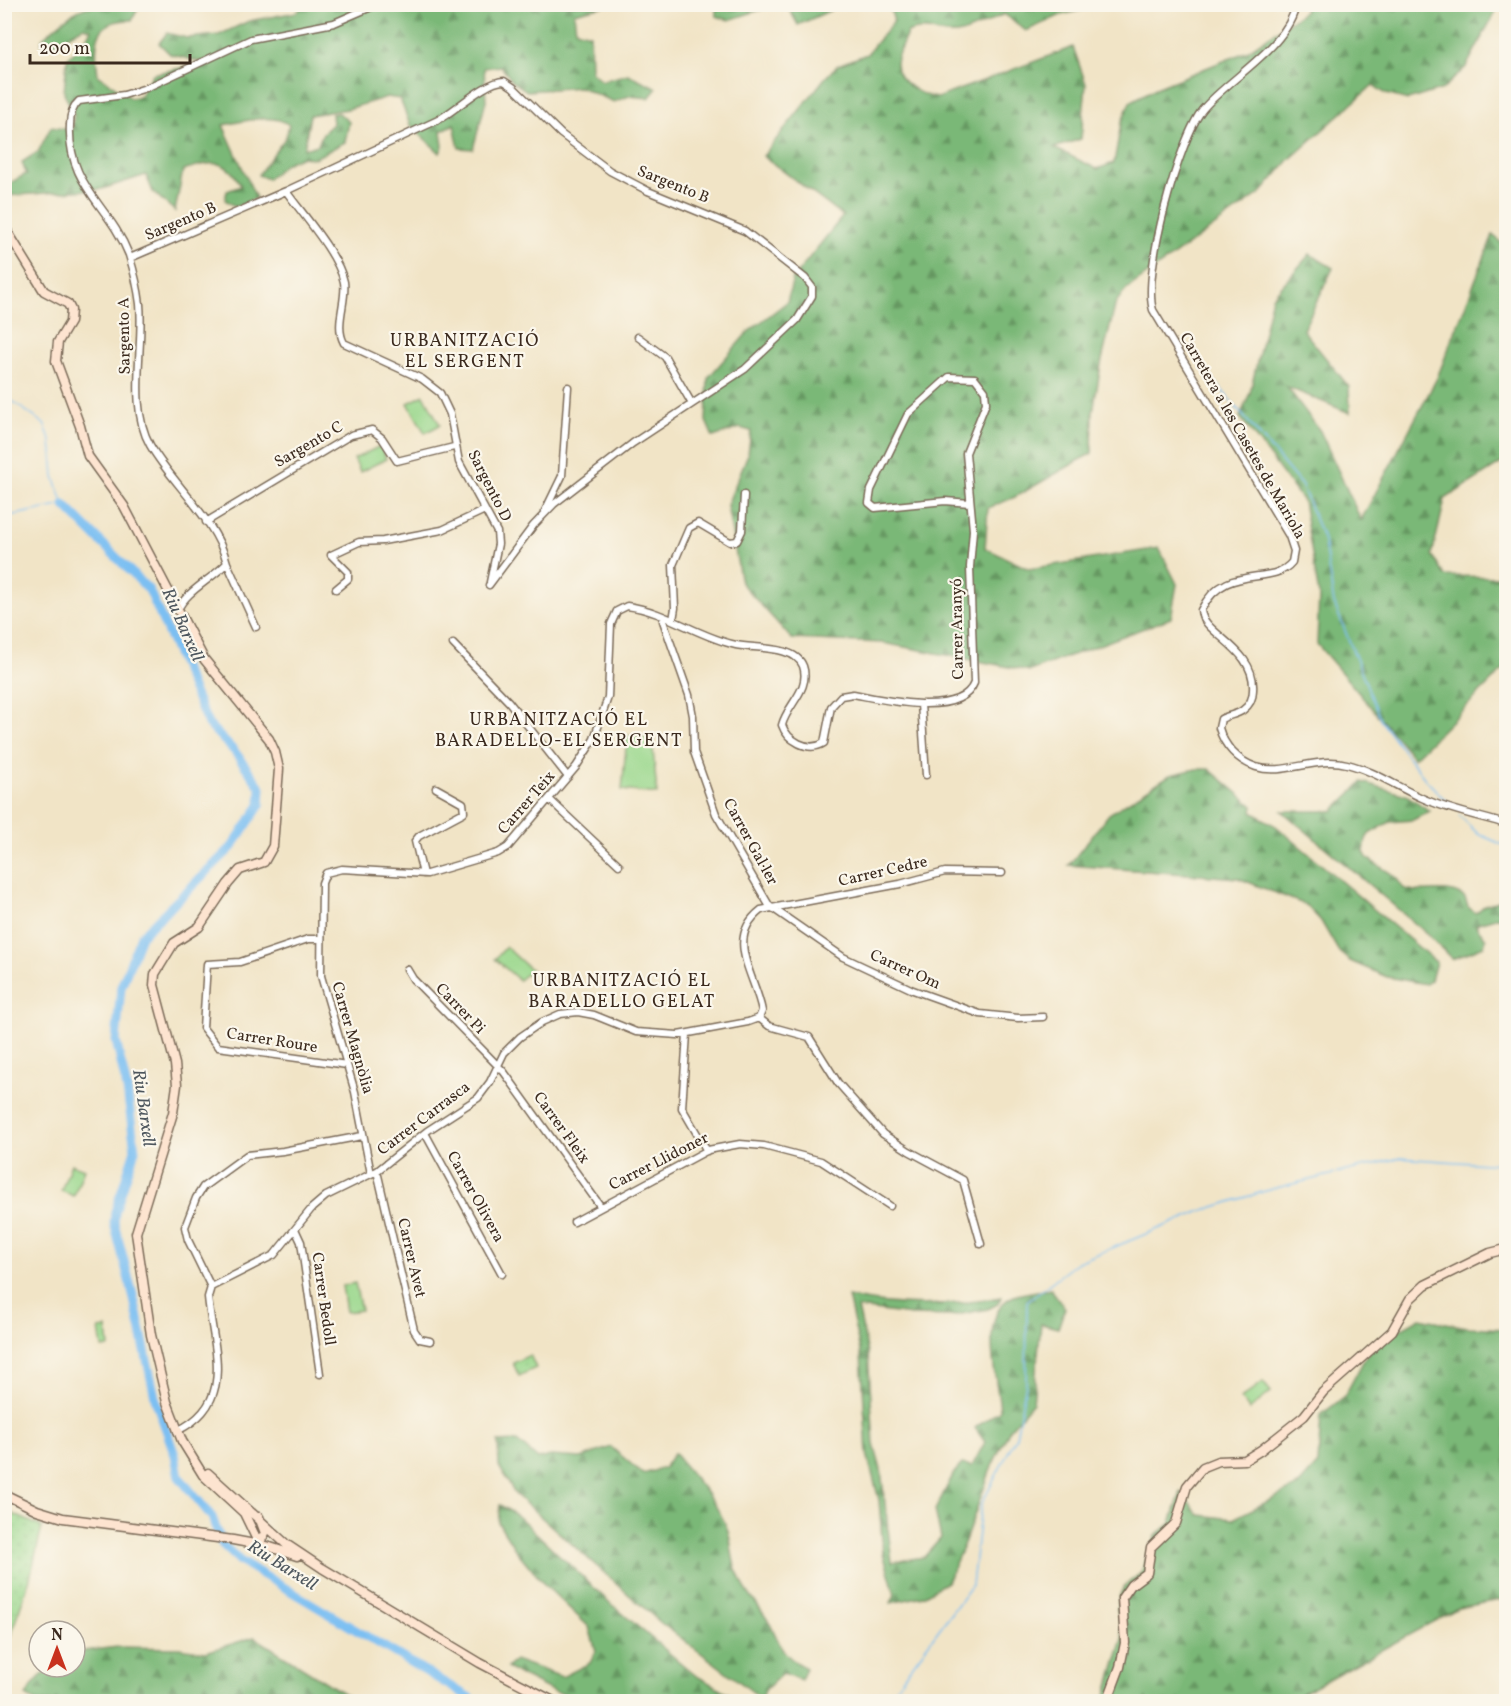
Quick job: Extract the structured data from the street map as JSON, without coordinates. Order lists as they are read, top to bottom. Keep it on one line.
{"streets":{"street":["Sargento B","Sargento A","Carretera a les Casetes de Mariola","Sargento C","Sargento D","Carrer Aranyó","Carrer Teix","Carrer Gal·ler","Carrer Cedre","Carrer Om","Carrer Pi","Carrer Magnòlia","Carrer Roure","Carrer Carrasca","Carrer Fleix","Carrer Llidoner","Carrer Olivera","Carrer Avet","Carrer Bedoll"]},"crossings":[["Sargento B","Sargento A"],["Sargento B","Sargento D"],["Sargento A","Sargento C"],["Sargento C","Sargento D"],["Carrer Aranyó","Carrer Teix"],["Carrer Aranyó","Carrer Gal·ler"],["Carrer Teix","Carrer Gal·ler"],["Carrer Teix","Carrer Magnòlia"],["Carrer Gal·ler","Carrer Cedre"],["Carrer Gal·ler","Carrer Om"],["Carrer Cedre","Carrer Om"],["Carrer Pi","Carrer Carrasca"],["Carrer Pi","Carrer Fleix"],["Carrer Magnòlia","Carrer Roure"],["Carrer Magnòlia","Carrer Carrasca"],["Carrer Magnòlia","Carrer Avet"],["Carrer Carrasca","Carrer Fleix"],["Carrer Carrasca","Carrer Olivera"],["Carrer Carrasca","Carrer Avet"],["Carrer Carrasca","Carrer Bedoll"],["Carrer Fleix","Carrer Llidoner"]],"districts":["URBANITZACIÓ EL SERGENT","URBANITZACIÓ EL BARADELLO-EL SERGENT","URBANITZACIÓ EL BARADELLO GELAT"],"water":["Riu Barxell"],"scale_bar":"200 m","north":"top"}
